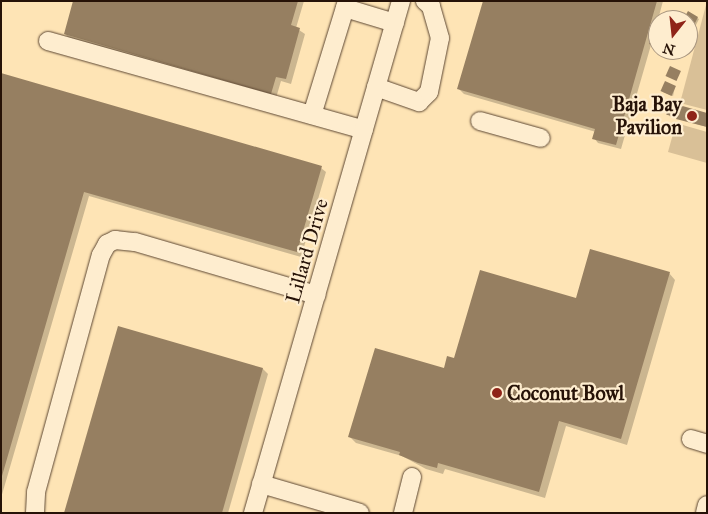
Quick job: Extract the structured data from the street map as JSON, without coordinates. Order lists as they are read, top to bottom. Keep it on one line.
{"streets":{"street":["Lillard Drive"]},"places":["Baja Bay Pavilion","Coconut Bowl"],"north":"bottom"}
